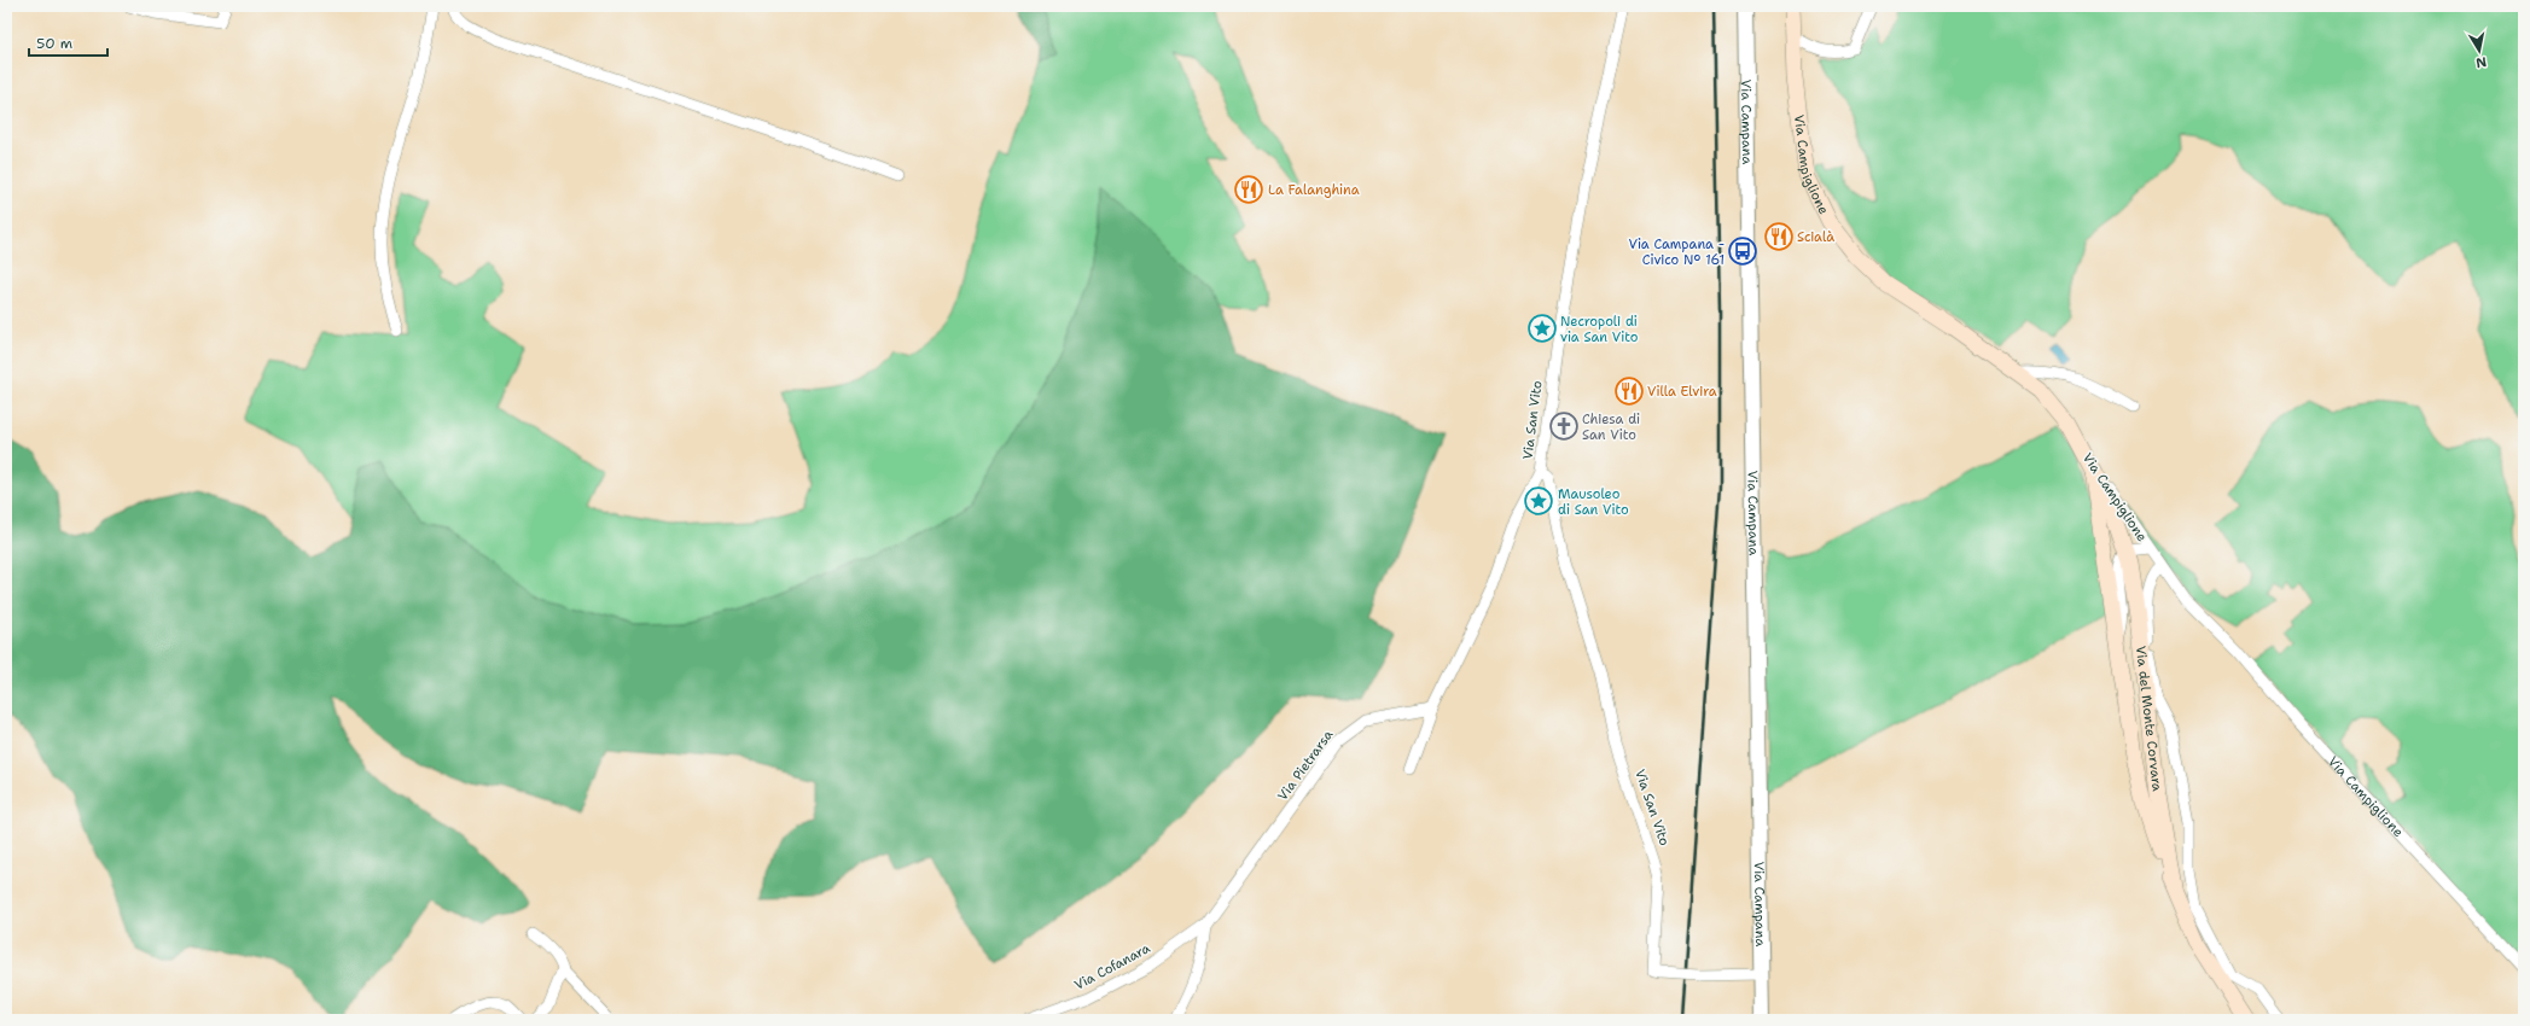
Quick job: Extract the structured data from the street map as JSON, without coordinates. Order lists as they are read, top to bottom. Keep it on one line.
{"streets":{"main road":["Via Campiglione","Via del Monte Corvara"],"street":["Via Campana","Via San Vito","Via Pietrarsa","Via Cofanara"]},"crossings":[["Via Campana","Via San Vito"],["Via Campiglione","Via del Monte Corvara"],["Via Pietrarsa","Via Cofanara"]],"places":{"restaurant":["La Falanghina","Scialà","Villa Elvira"],"bus stop":["Via Campana - Civico N° 161"],"place":["Necropoli di via San Vito","Mausoleo di San Vito"],"church":["Chiesa di San Vito"]},"scale_bar":"50 m","north":"bottom"}
